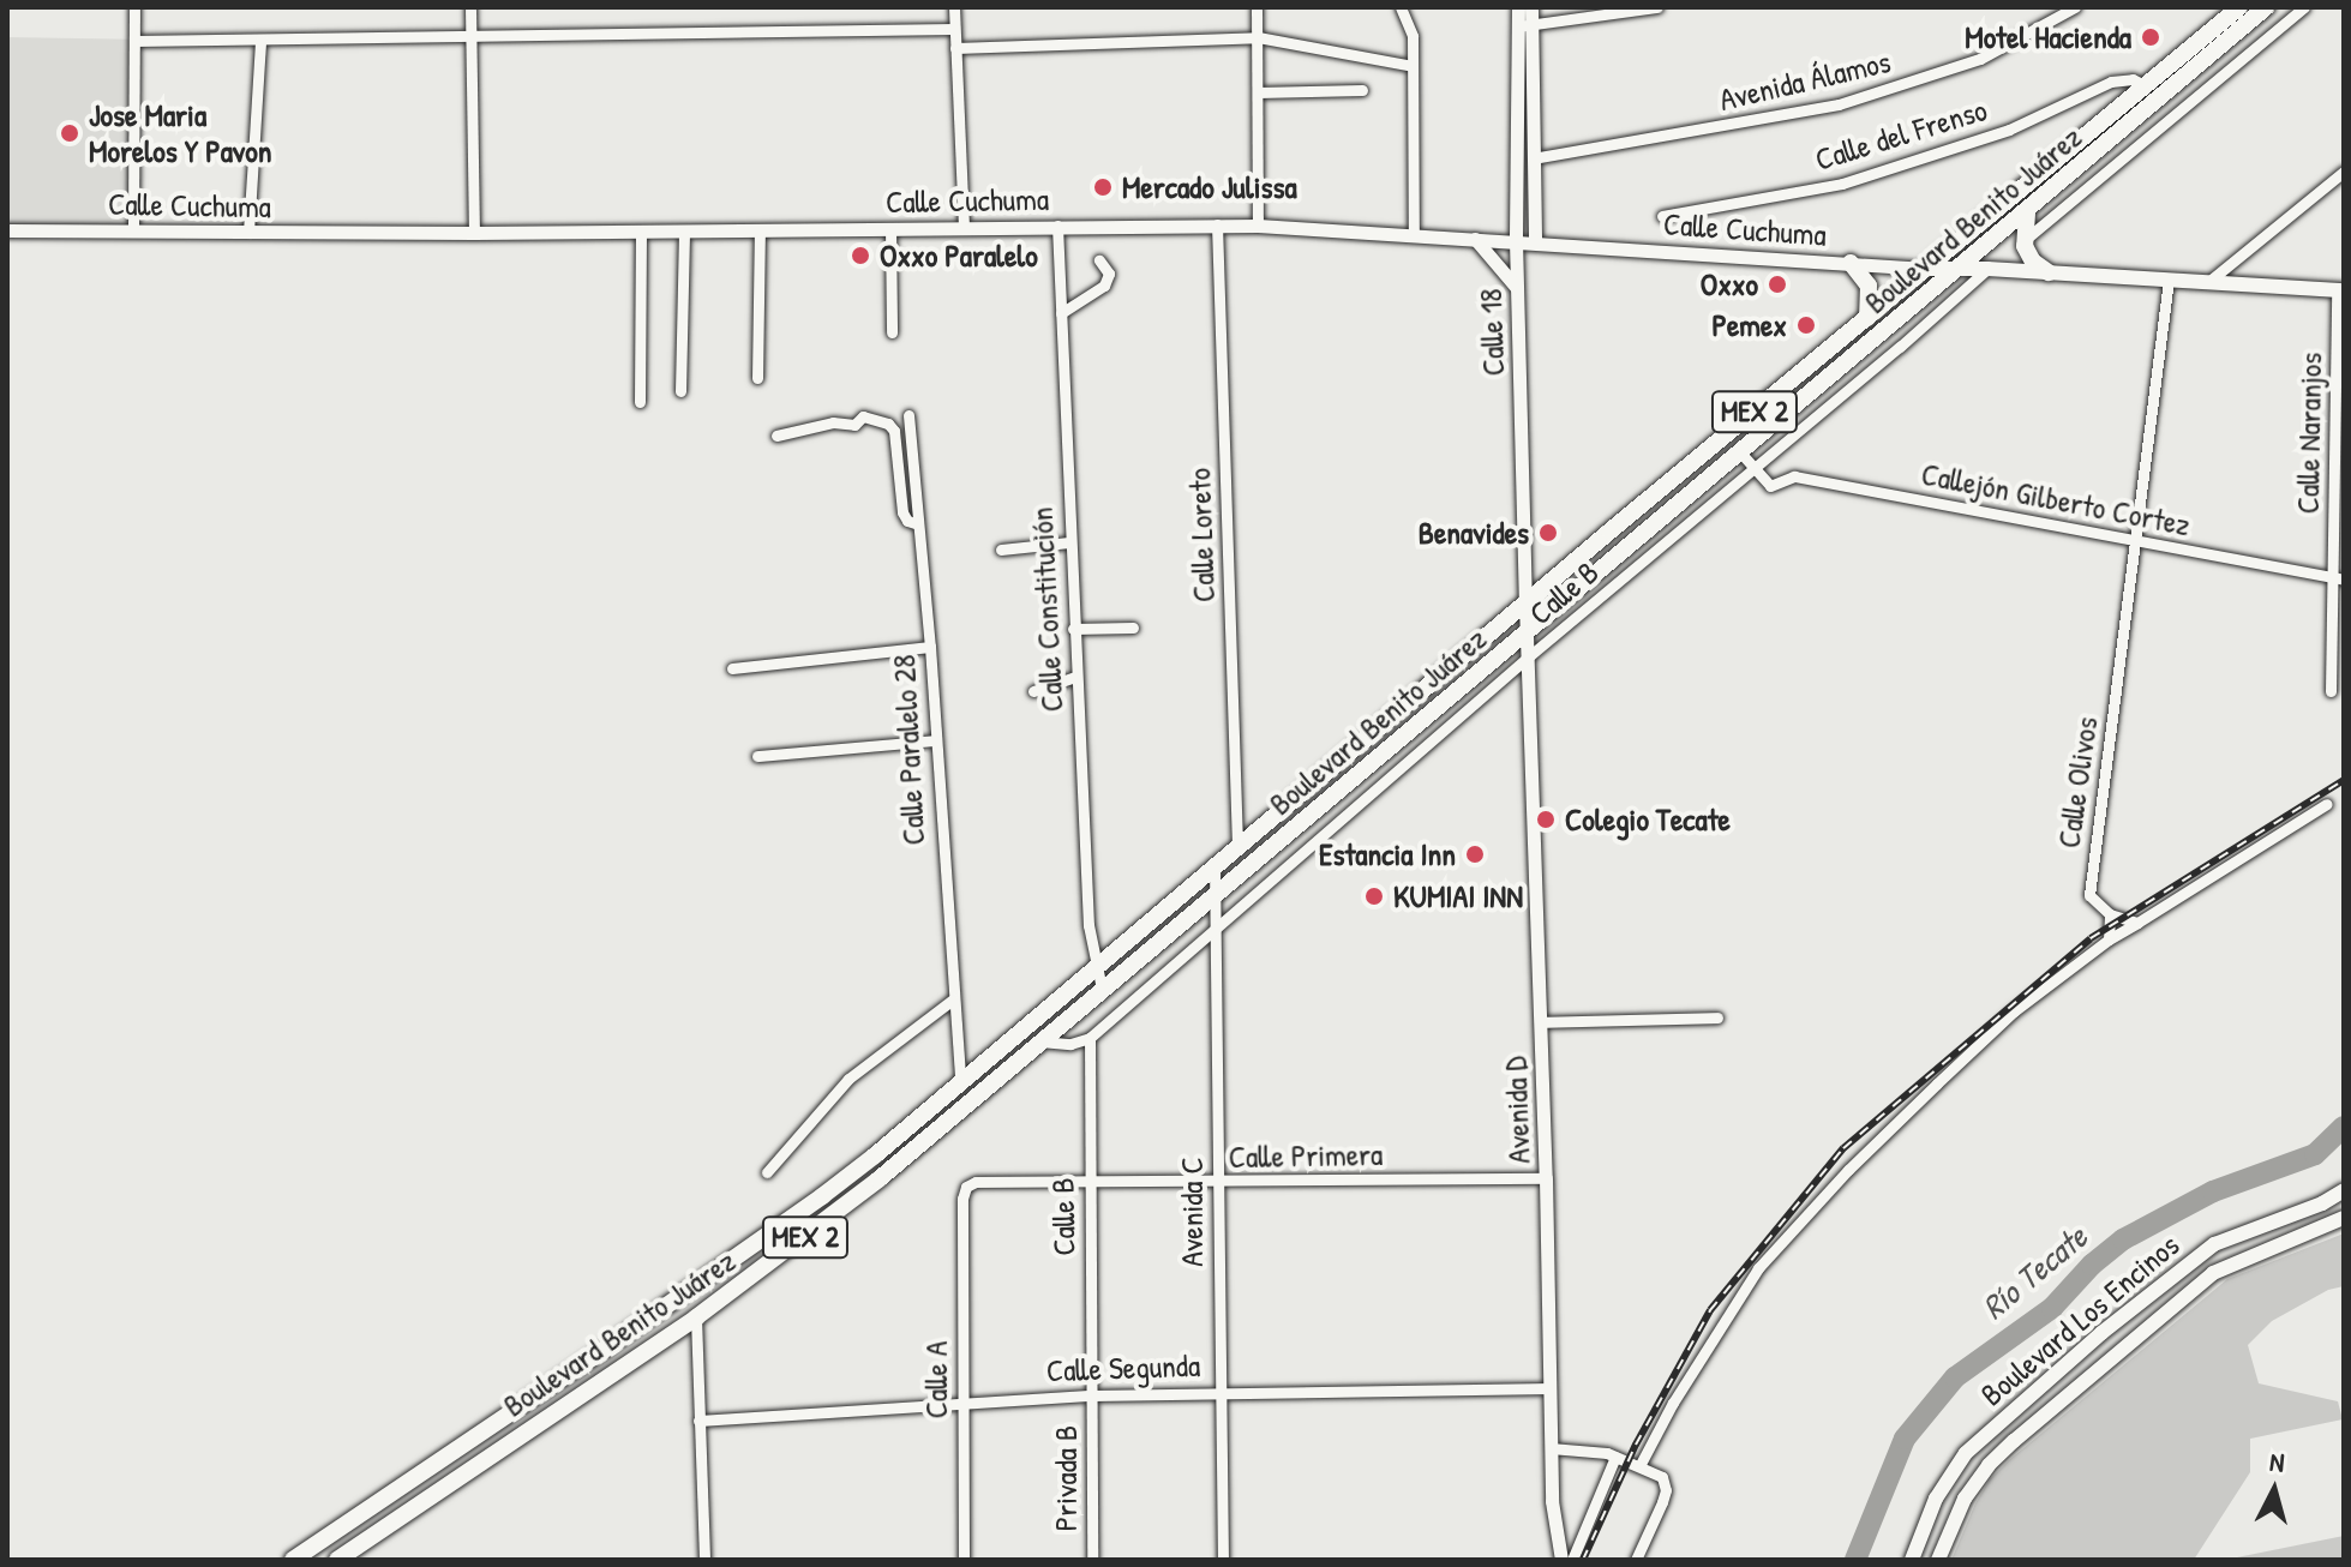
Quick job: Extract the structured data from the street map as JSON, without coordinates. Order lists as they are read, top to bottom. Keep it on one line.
{"streets":{"main road":["Boulevard Benito Juárez","MEX 2","Boulevard Los Encinos"],"street":["Avenida Álamos","Calle del Frenso","Calle Cuchuma","Calle 18","Calle Naranjos","Callejón Gilberto Cortez","Calle Loreto","Calle B","Calle Constitución","Calle Paralelo 28","Calle Olivos","Avenida D","Calle Primera","Avenida C","Calle Segunda","Calle A","Privada B"]},"crossings":[["Avenida Álamos","Calle 18"],["Calle del Frenso","Boulevard Benito Juárez"],["Calle Cuchuma","Boulevard Benito Juárez"],["Calle Cuchuma","Calle 18"],["Calle Cuchuma","Calle Loreto"],["Calle Cuchuma","Calle Constitución"],["Boulevard Benito Juárez","Calle 18"],["Boulevard Benito Juárez","Calle Loreto"],["Boulevard Benito Juárez","Calle Constitución"],["Boulevard Benito Juárez","Calle Paralelo 28"],["Boulevard Benito Juárez","Avenida C"],["Calle 18","Calle B"],["Calle 18","Avenida D"],["Calle Naranjos","Callejón Gilberto Cortez"],["Callejón Gilberto Cortez","Calle B"],["Callejón Gilberto Cortez","Calle Olivos"],["Calle B","Avenida D"],["Calle B","Calle Primera"],["Calle B","Avenida C"],["Calle B","Calle Segunda"],["Calle B","Privada B"],["Avenida D","Calle Primera"],["Avenida D","Calle Segunda"],["Calle Primera","Avenida C"],["Calle Primera","Calle A"],["Avenida C","Calle Segunda"],["Calle Segunda","Calle A"],["Calle Segunda","Privada B"]],"water":["Río Tecate"],"places":["Motel Hacienda","Jose Maria Morelos Y Pavon","Mercado Julissa","Oxxo Paralelo","Oxxo","Pemex","Benavides","Colegio Tecate","Estancia Inn","KUMIAI INN"],"north":"top"}
